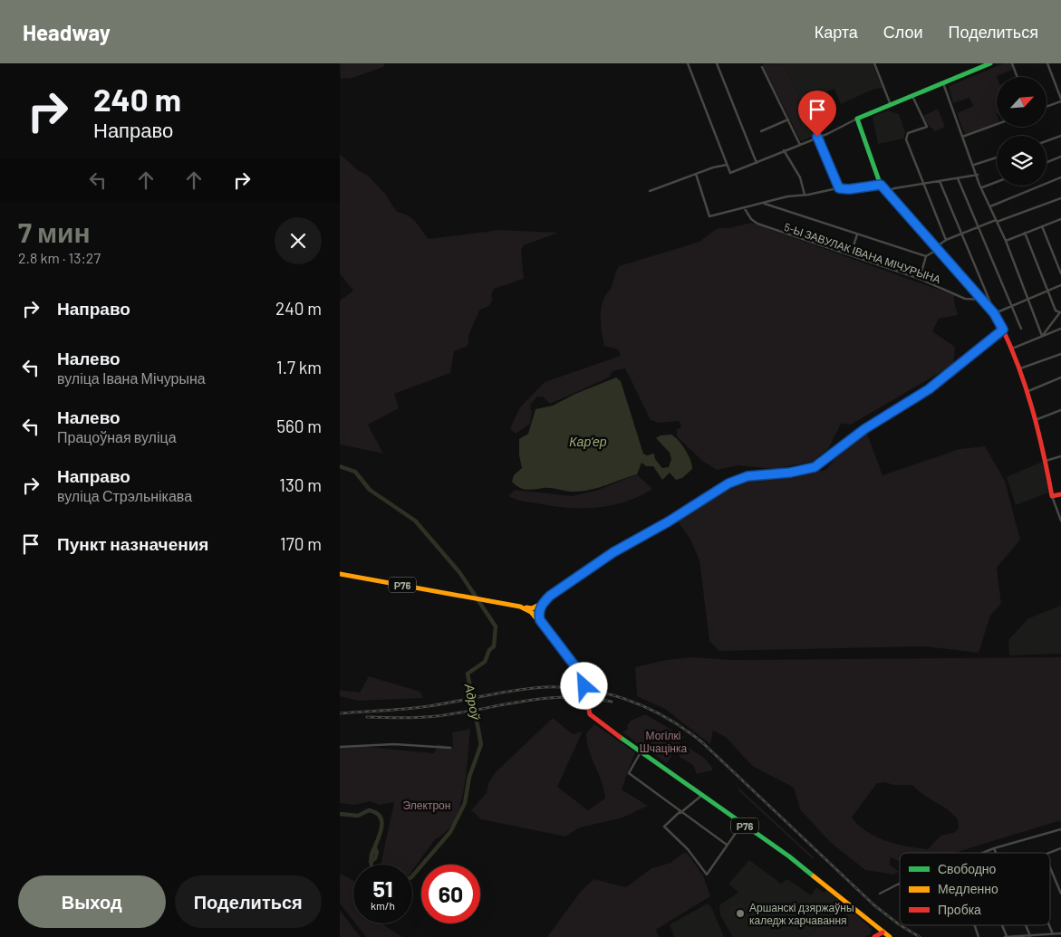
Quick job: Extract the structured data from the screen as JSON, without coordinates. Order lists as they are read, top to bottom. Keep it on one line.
{"streets":{"street":["5-Ы ЗАВУЛАК ІВАНА МІЧУРЫНА","Р76"]},"water":["Карʼер","Адроў"],"parks":["Могілкі Шчацінка","Электрон"],"places":["Аршанскі дзяржаўны каледж харчавання"],"legend":["Свободно","Медленно","Пробка"],"north":"top right","page":{"header":"Headway","nav":["Карта","Слои","Поделиться"],"turn":["240 m","Направо"],"heading":["7 мин","2.8 km · 13:27"],"list":[{"name":"Направо","value":"240 m"},{"name":"Налево","note":"вуліца Івана Мічурына","value":"1.7 km"},{"name":"Налево","note":"Працоўная вуліца","value":"560 m"},{"name":"Направо","note":"вуліца Стрэльнікава","value":"130 m"},{"name":"Пункт назначения","value":"170 m"}],"speed":"51 km/h","limit":"60","buttons":["Выход","Поделиться"]}}
